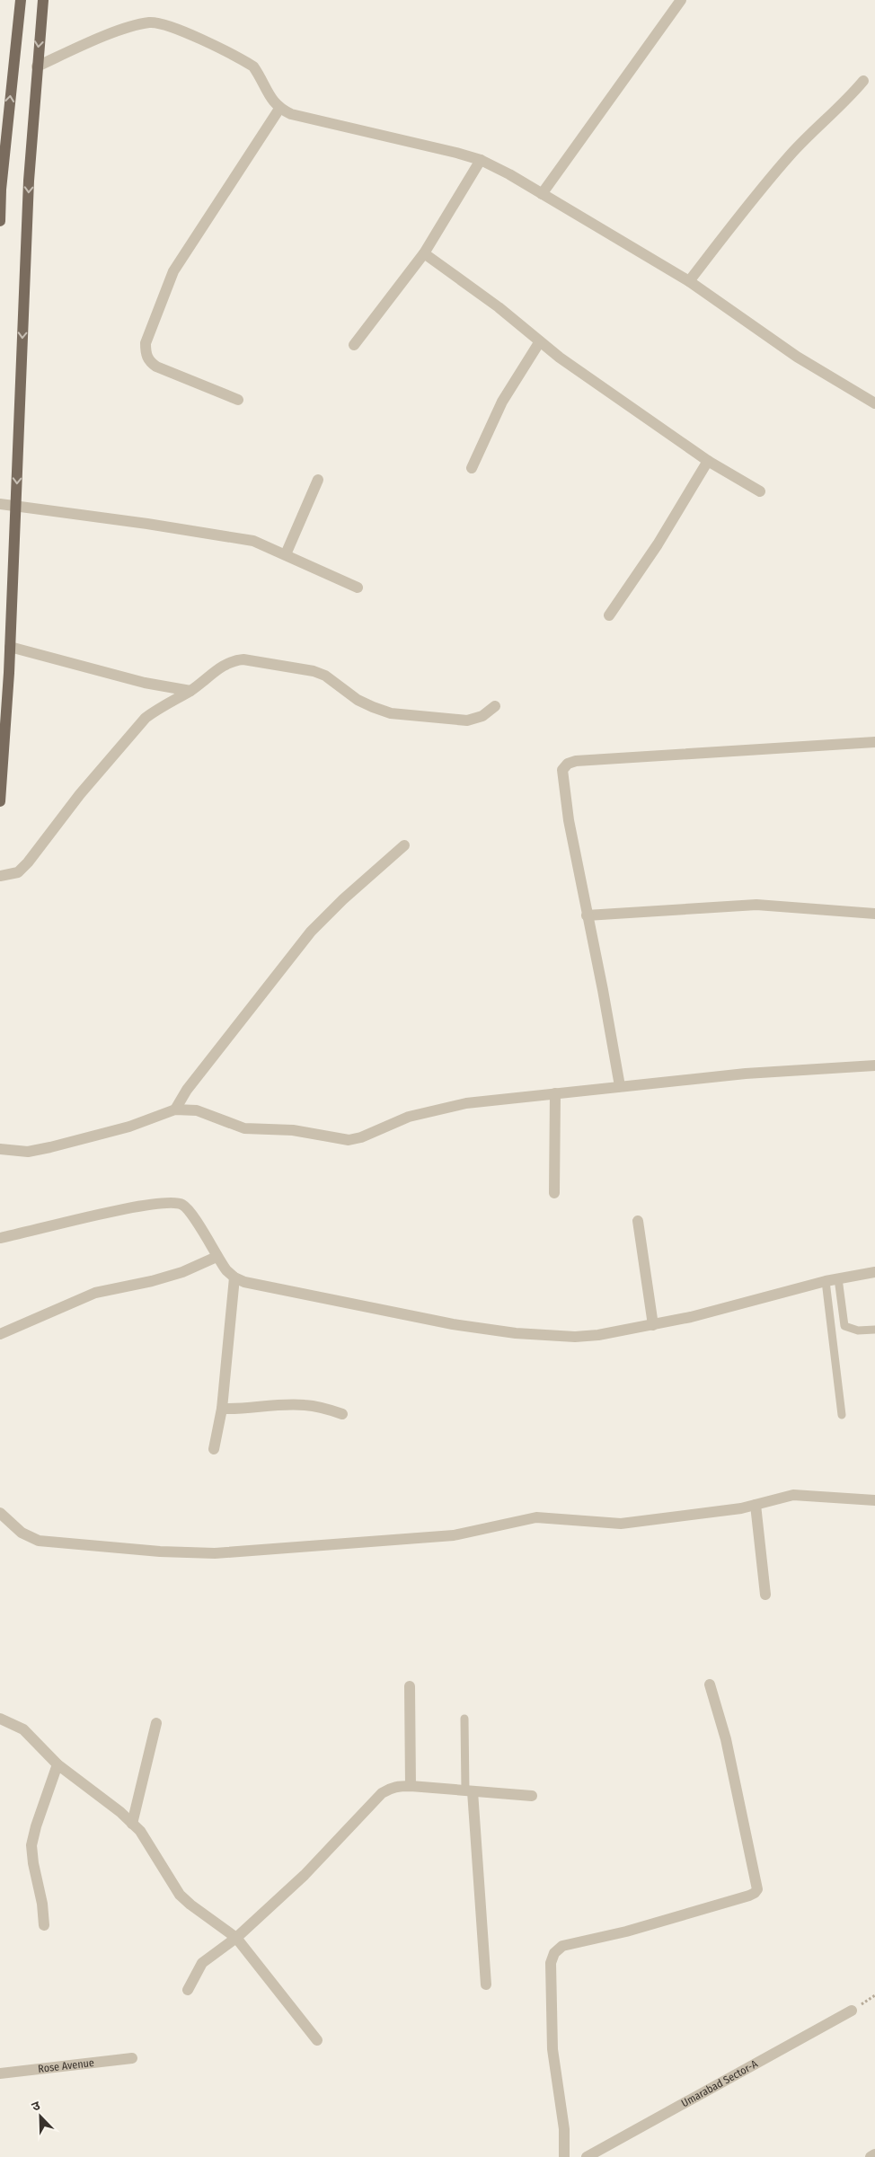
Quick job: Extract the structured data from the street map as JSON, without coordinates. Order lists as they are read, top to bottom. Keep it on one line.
{"streets":{"street":["Rose Avenue","Umarabad Sector-A"]},"north":"top left"}
